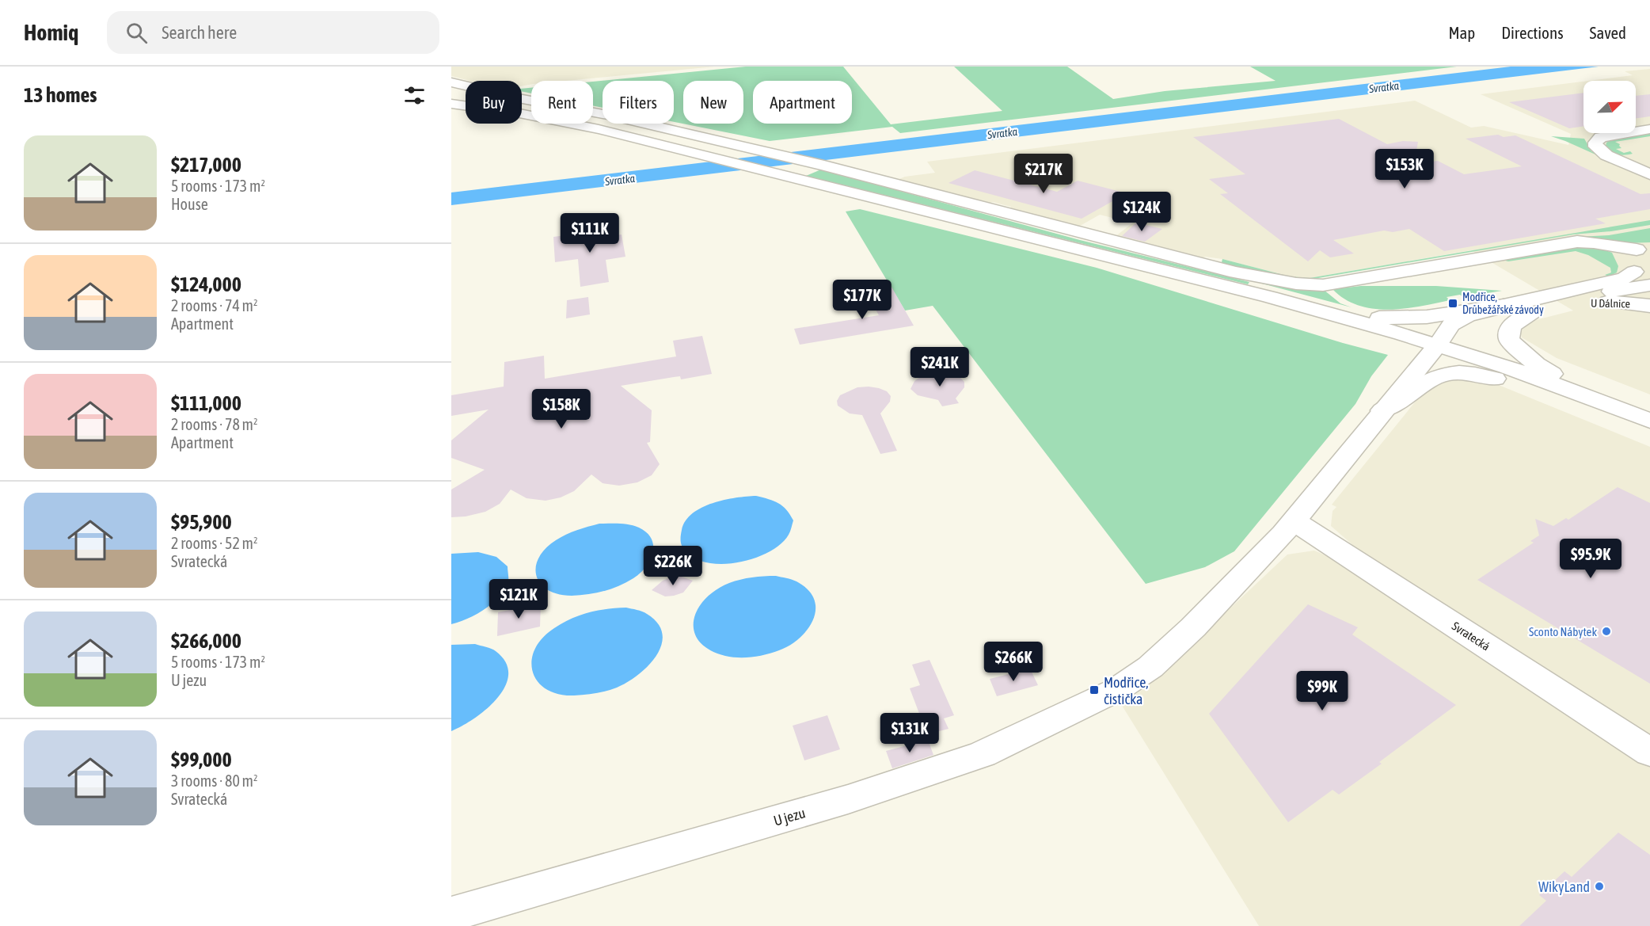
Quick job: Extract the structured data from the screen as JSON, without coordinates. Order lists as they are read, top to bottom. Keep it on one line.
{"streets":{"street":["U Dálnice","Svratecká","U jezu"]},"crossings":[["Svratecká","U jezu"]],"water":["Svratka"],"places":{"transit":["Modřice, Drůbežářské závody","Modřice, čistička"],"other":["Sconto Nábytek","WikyLand"]},"north":"top right","page":{"header":"Homiq","search":"Search here","nav":["Map","Directions","Saved"],"heading":"13 homes","chip":["Buy","Rent","Filters","New","Apartment"],"list":[{"name":"$217,000","note":"5 rooms · 173 m² · House"},{"name":"$124,000","note":"2 rooms · 74 m² · Apartment"},{"name":"$111,000","note":"2 rooms · 78 m² · Apartment"},{"name":"$95,900","note":"2 rooms · 52 m² · Svratecká"},{"name":"$266,000","note":"5 rooms · 173 m² · U jezu"},{"name":"$99,000","note":"3 rooms · 80 m² · Svratecká"}],"price":["$153K","$217K","$124K","$111K","$177K","$241K","$158K","$95.9K","$226K","$121K","$266K","$99K","$131K"]}}
